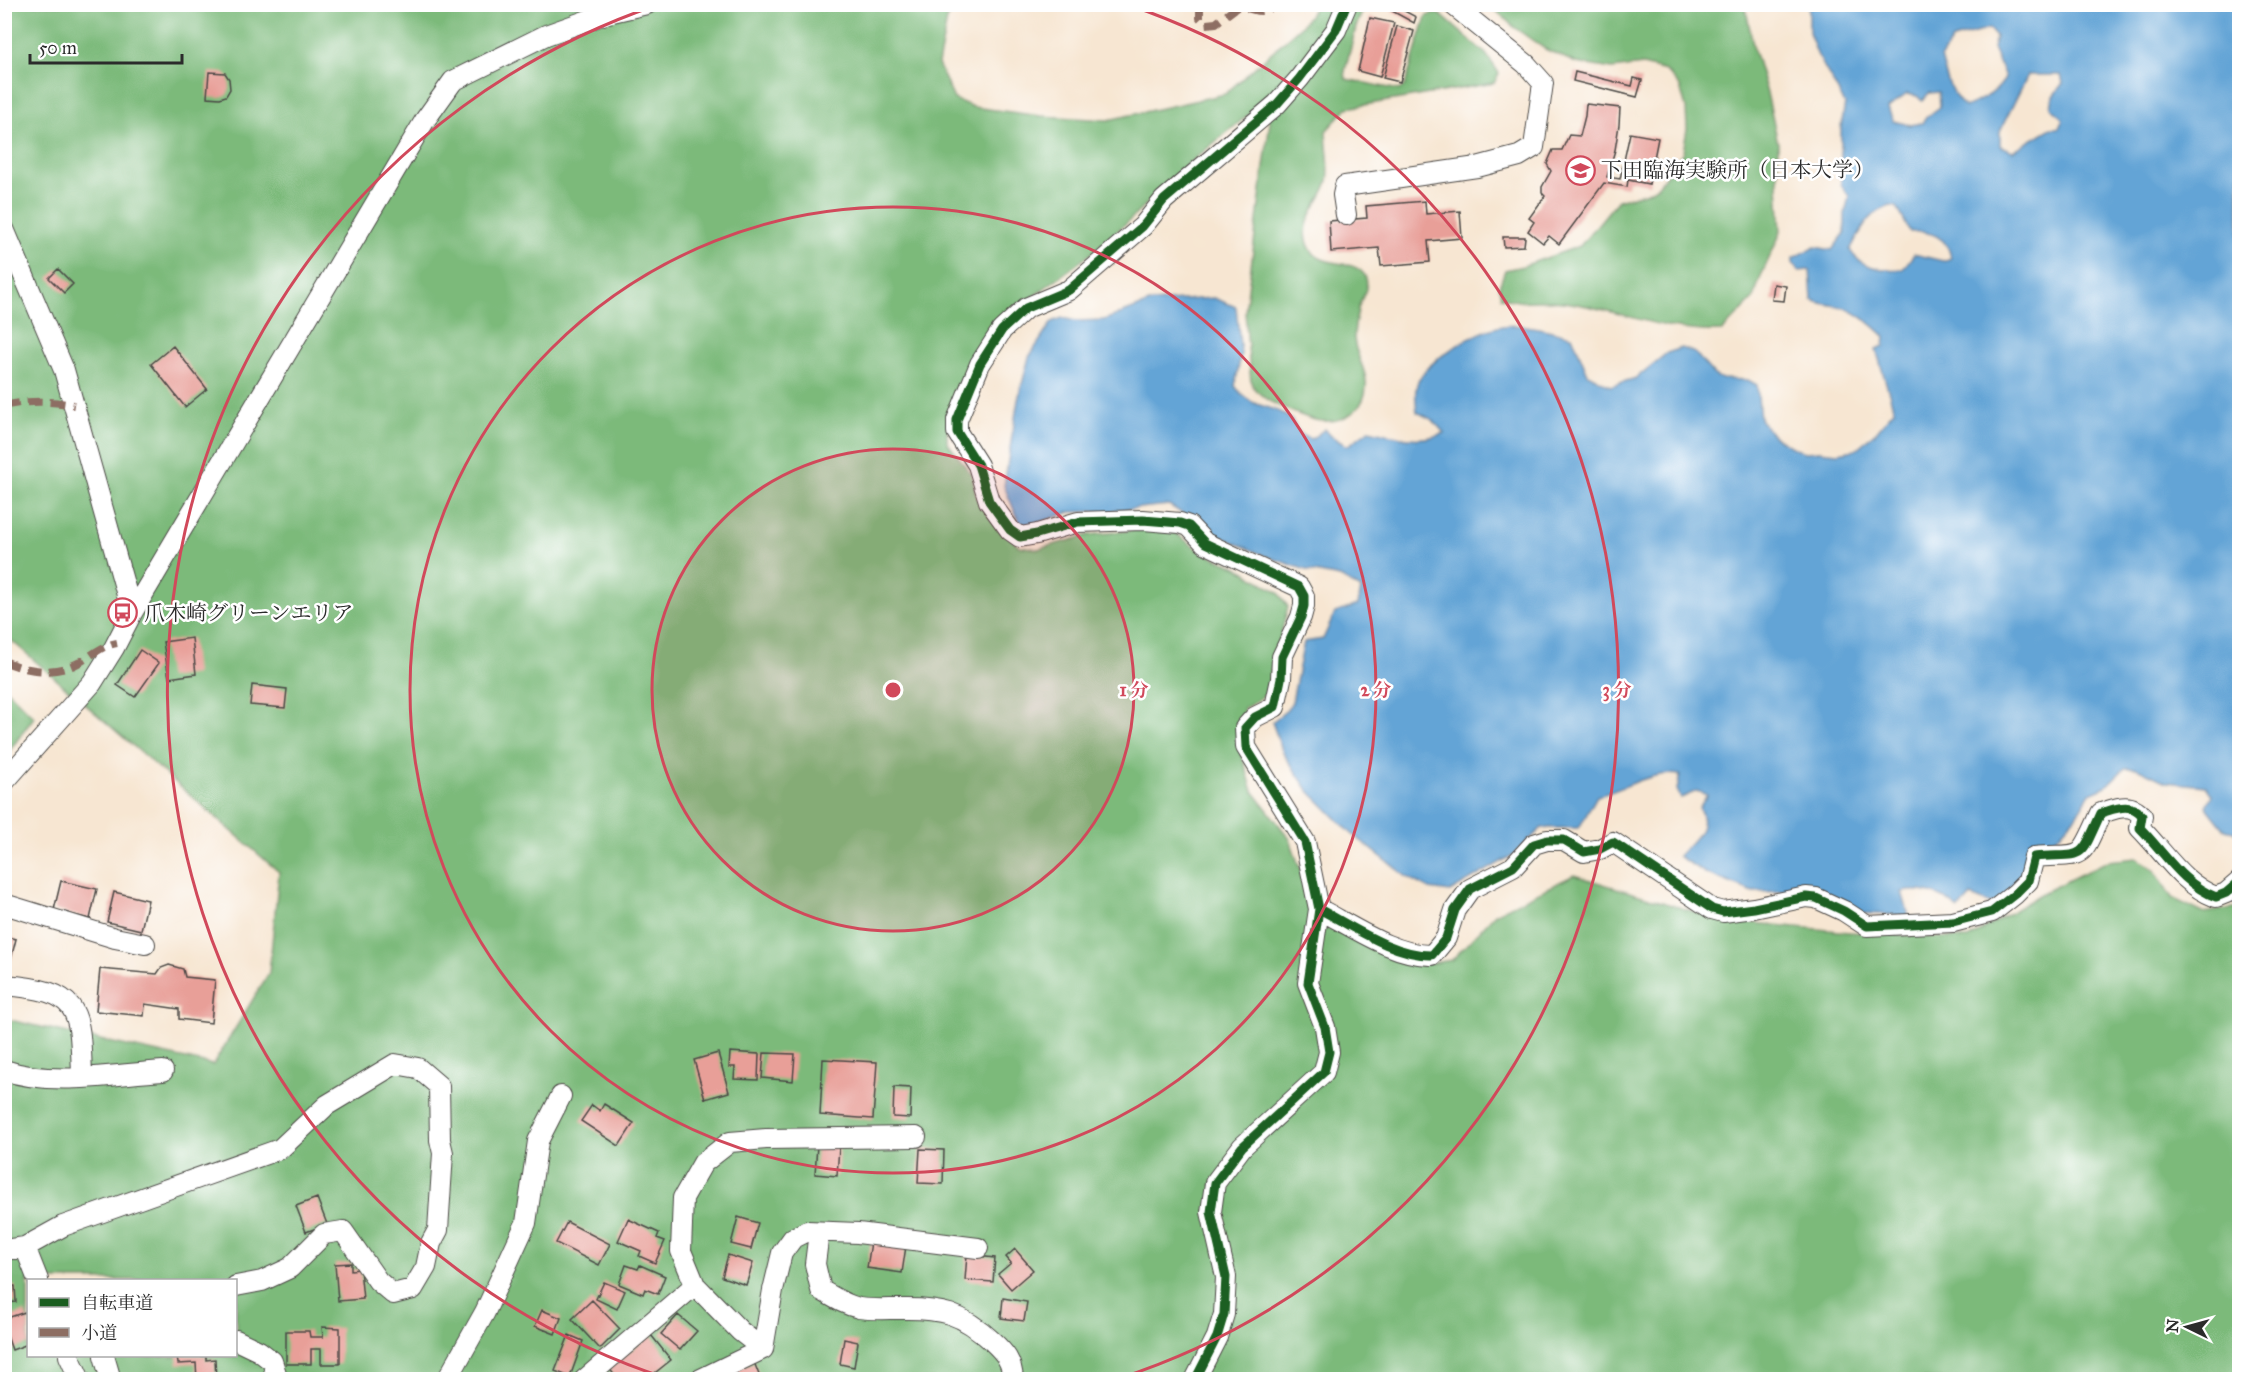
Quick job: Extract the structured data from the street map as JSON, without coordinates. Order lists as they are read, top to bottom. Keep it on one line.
{"places":{"school or university":["下田臨海実験所（日本大学）"],"bus stop":["爪木崎グリーンエリア"]},"legend":["自転車道","小道"],"scale_bar":"50 m","north":"left","rings":["1 分","2 分","3 分"]}
